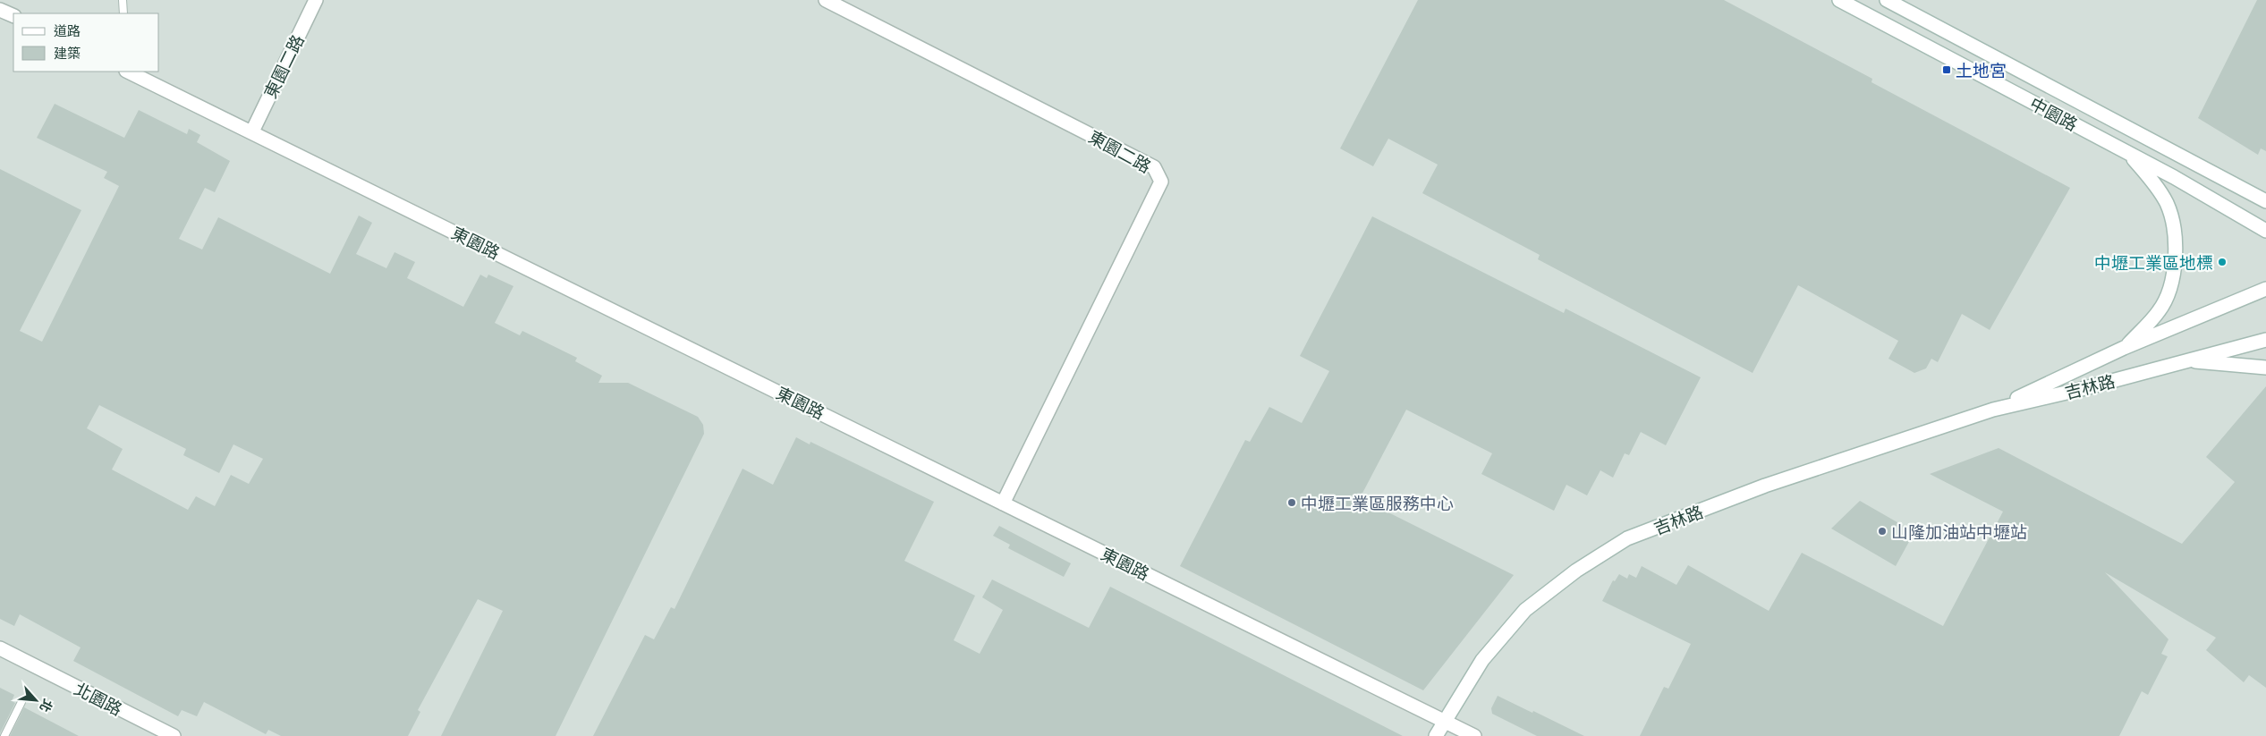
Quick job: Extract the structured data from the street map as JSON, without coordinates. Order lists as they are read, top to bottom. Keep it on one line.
{"streets":{"street":["東園二路","中園路","東園路","吉林路","北園路"]},"crossings":[["東園二路","東園路"],["東園路","吉林路"]],"places":{"transit":["土地宮"],"other":["中壢工業區地標","中壢工業區服務中心","山隆加油站中壢站"]},"legend":["道路","建築"],"north":"bottom right"}
